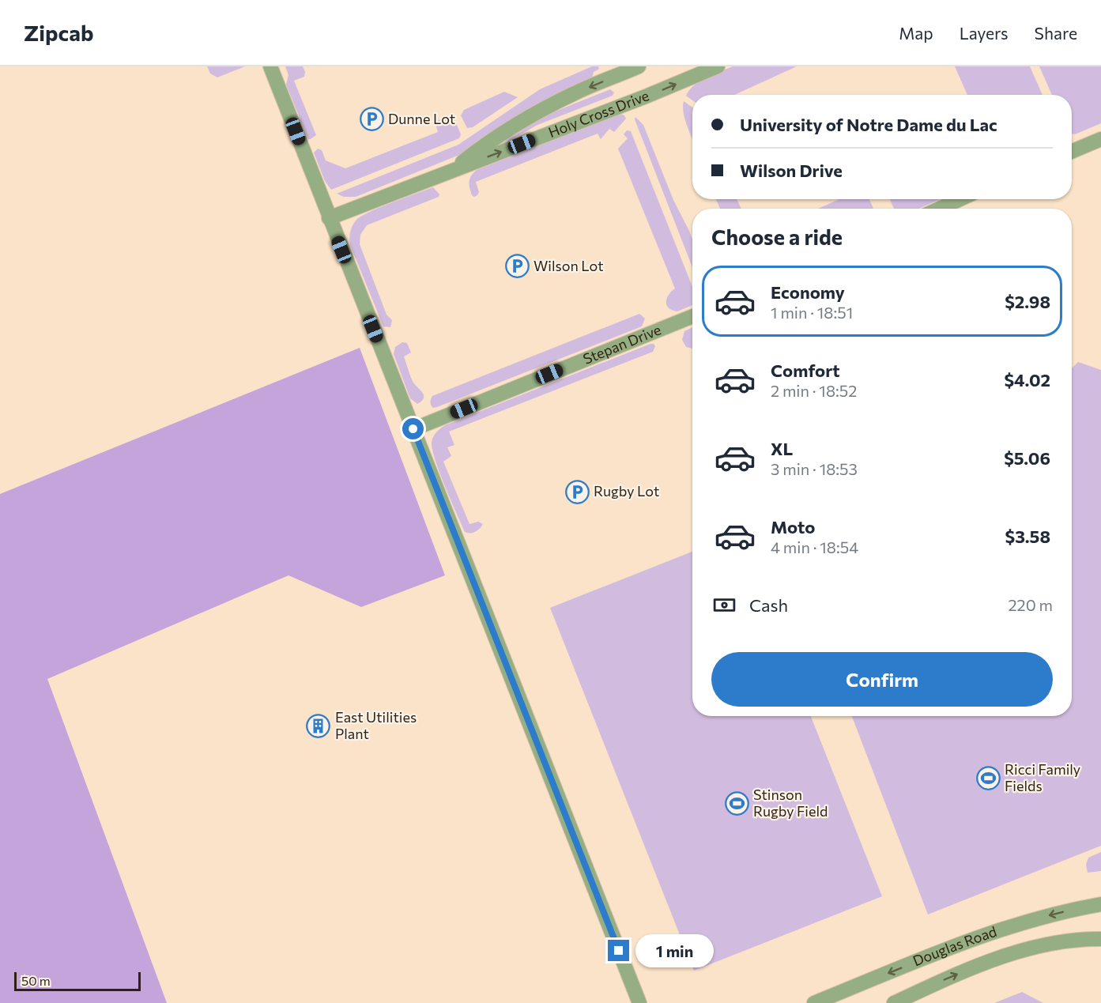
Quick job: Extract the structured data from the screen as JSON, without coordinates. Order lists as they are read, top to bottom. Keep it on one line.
{"streets":{"street":["Holy Cross Drive","Stepan Drive","Douglas Road"]},"places":{"parking":["Dunne Lot","Wilson Lot","Rugby Lot"],"building":["East Utilities Plant"],"sports":["Ricci Family Fields","Stinson Rugby Field"]},"scale_bar":"50 m","page":{"header":"Zipcab","nav":["Map","Layers","Share"],"banner":["University of Notre Dame du Lac","Wilson Drive"],"heading":"Choose a ride","list":[{"name":"Economy","note":"1 min · 18:51","value":"$2.98"},{"name":"Comfort","note":"2 min · 18:52","value":"$4.02"},{"name":"XL","note":"3 min · 18:53","value":"$5.06"},{"name":"Moto","note":"4 min · 18:54","value":"$3.58"}],"pay":["Cash","220 m"],"buttons":"Confirm","bubble":"1 min","scale":"50 m"}}
